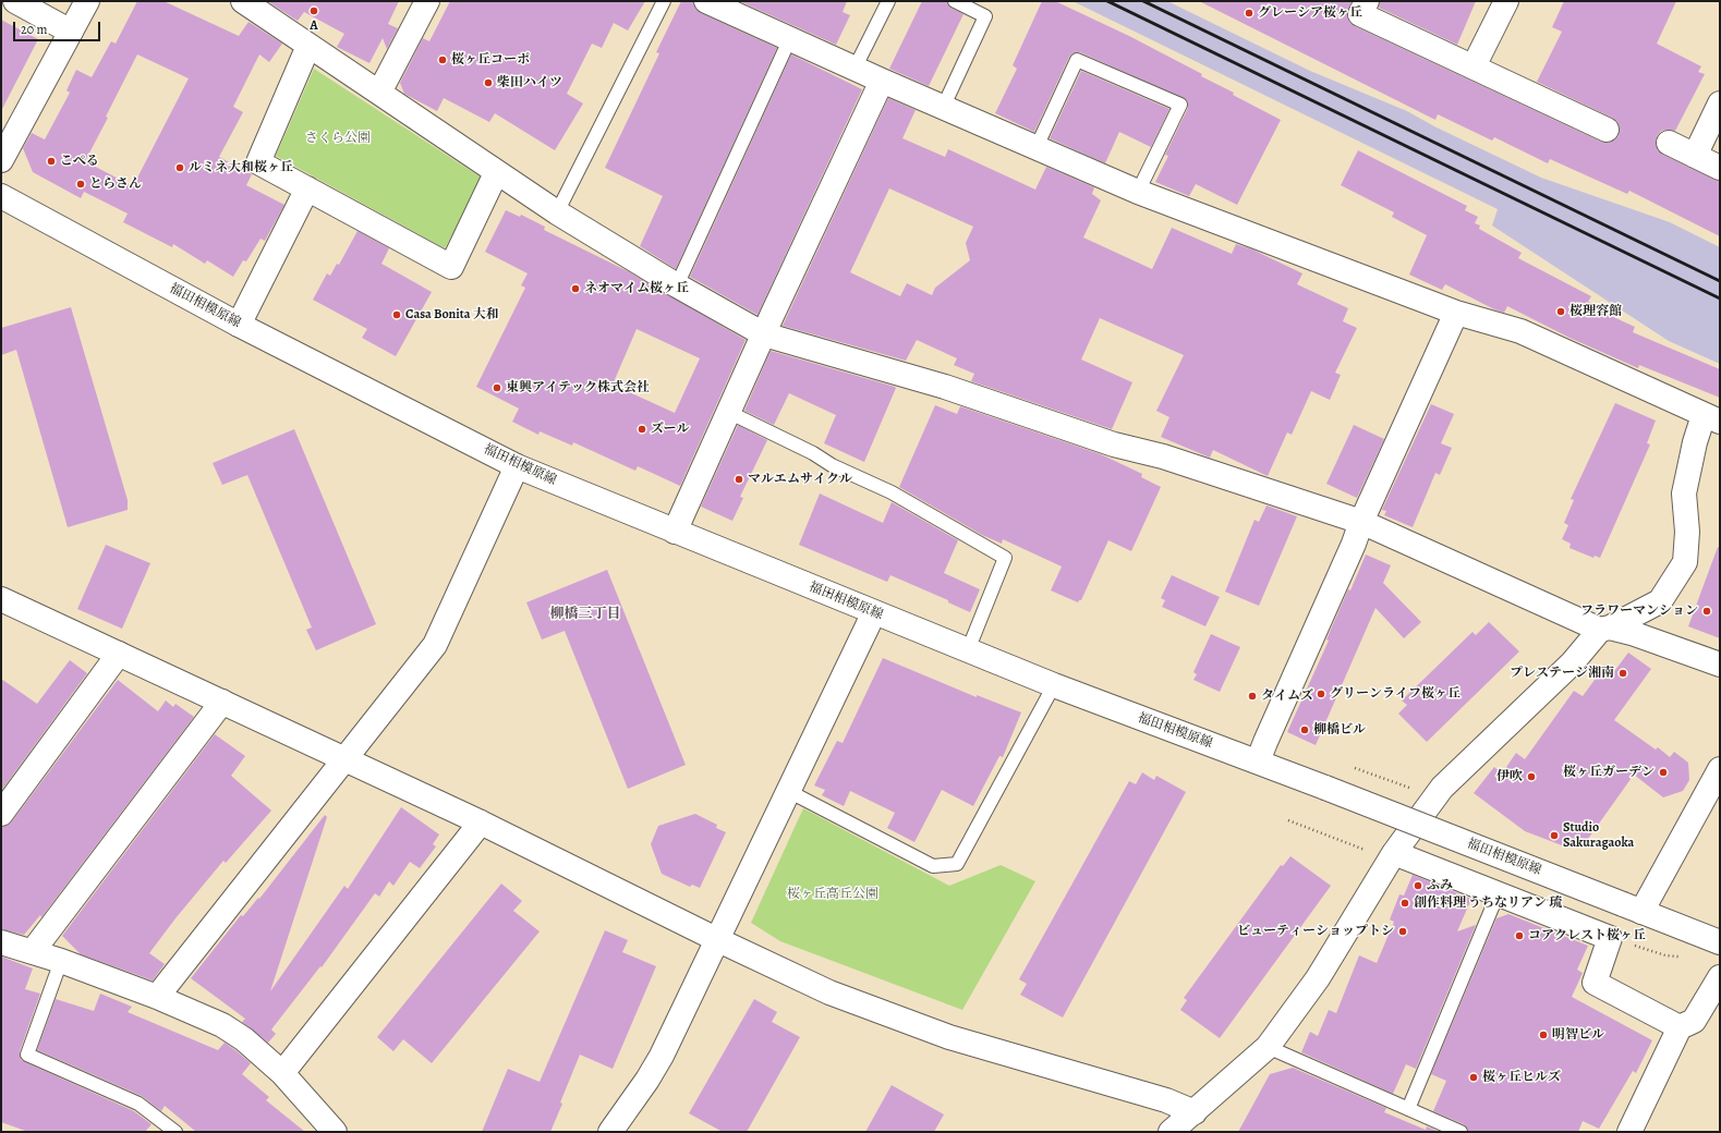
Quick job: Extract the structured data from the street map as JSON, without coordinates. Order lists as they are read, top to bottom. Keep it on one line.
{"streets":{"street":["福田相模原線"]},"districts":["柳橋三丁目"],"parks":["さくら公園","桜ヶ丘高丘公園"],"places":["A","グレーシア桜ヶ丘","桜ヶ丘コーポ","柴田ハイツ","こぺる","ルミネ大和桜ヶ丘","とらさん","ネオマイム桜ヶ丘","桜理容館","Casa Bonita 大和","東興アイテック株式会社","ズール","マルエムサイクル","フラワーマンション","プレステージ湘南","グリーンライフ桜ヶ丘","タイムズ","柳橋ビル","桜ヶ丘ガーデン","伊吹","Studio Sakuragaoka","ふみ","創作料理 うちなリアン 琉","ビューティーショップトシ","コアクレスト桜ヶ丘","明智ビル","桜ヶ丘ヒルズ"],"scale_bar":"20 m"}
